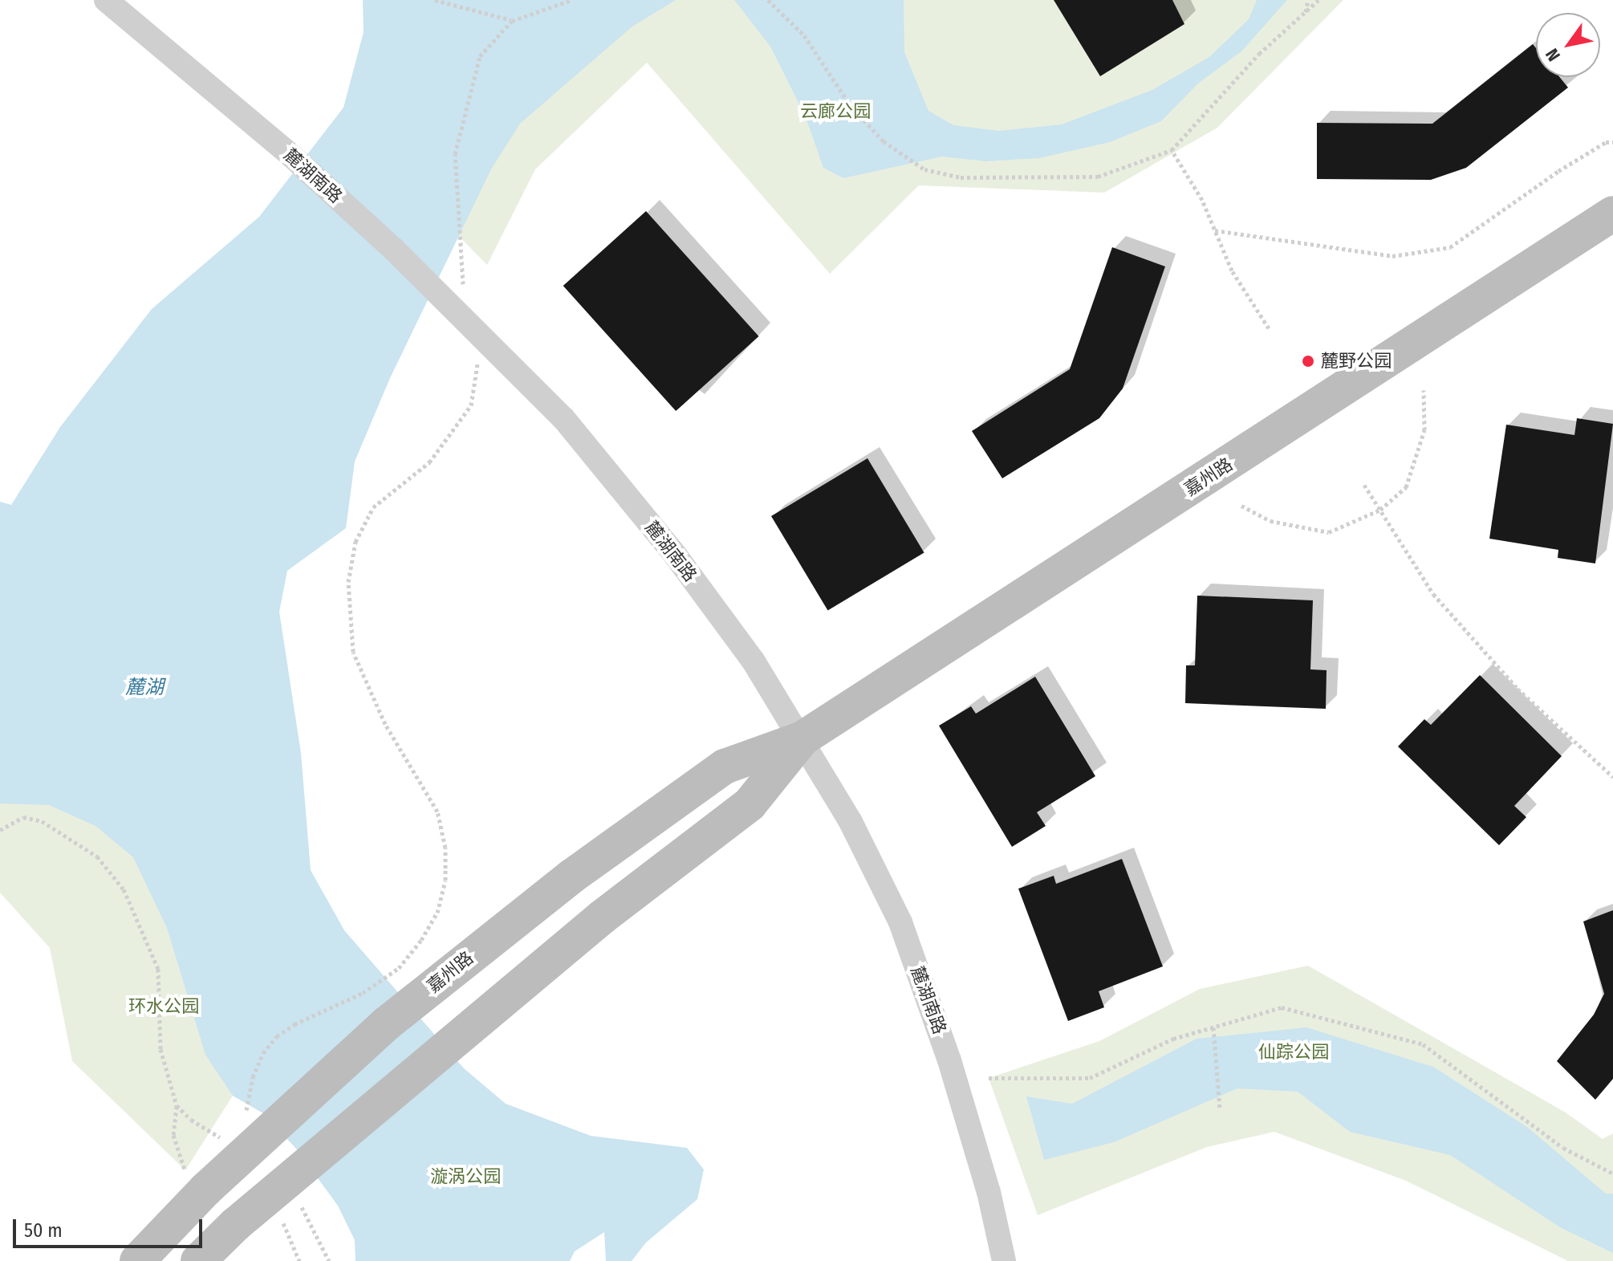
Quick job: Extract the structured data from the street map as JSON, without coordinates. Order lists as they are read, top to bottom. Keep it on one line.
{"streets":{"street":["麓湖南路","嘉州路"]},"crossings":[["麓湖南路","嘉州路"]],"water":["麓湖"],"parks":["云廊公园","环水公园","仙踪公园","漩涡公园"],"places":["麓野公园"],"scale_bar":"50 m","north":"bottom left"}
